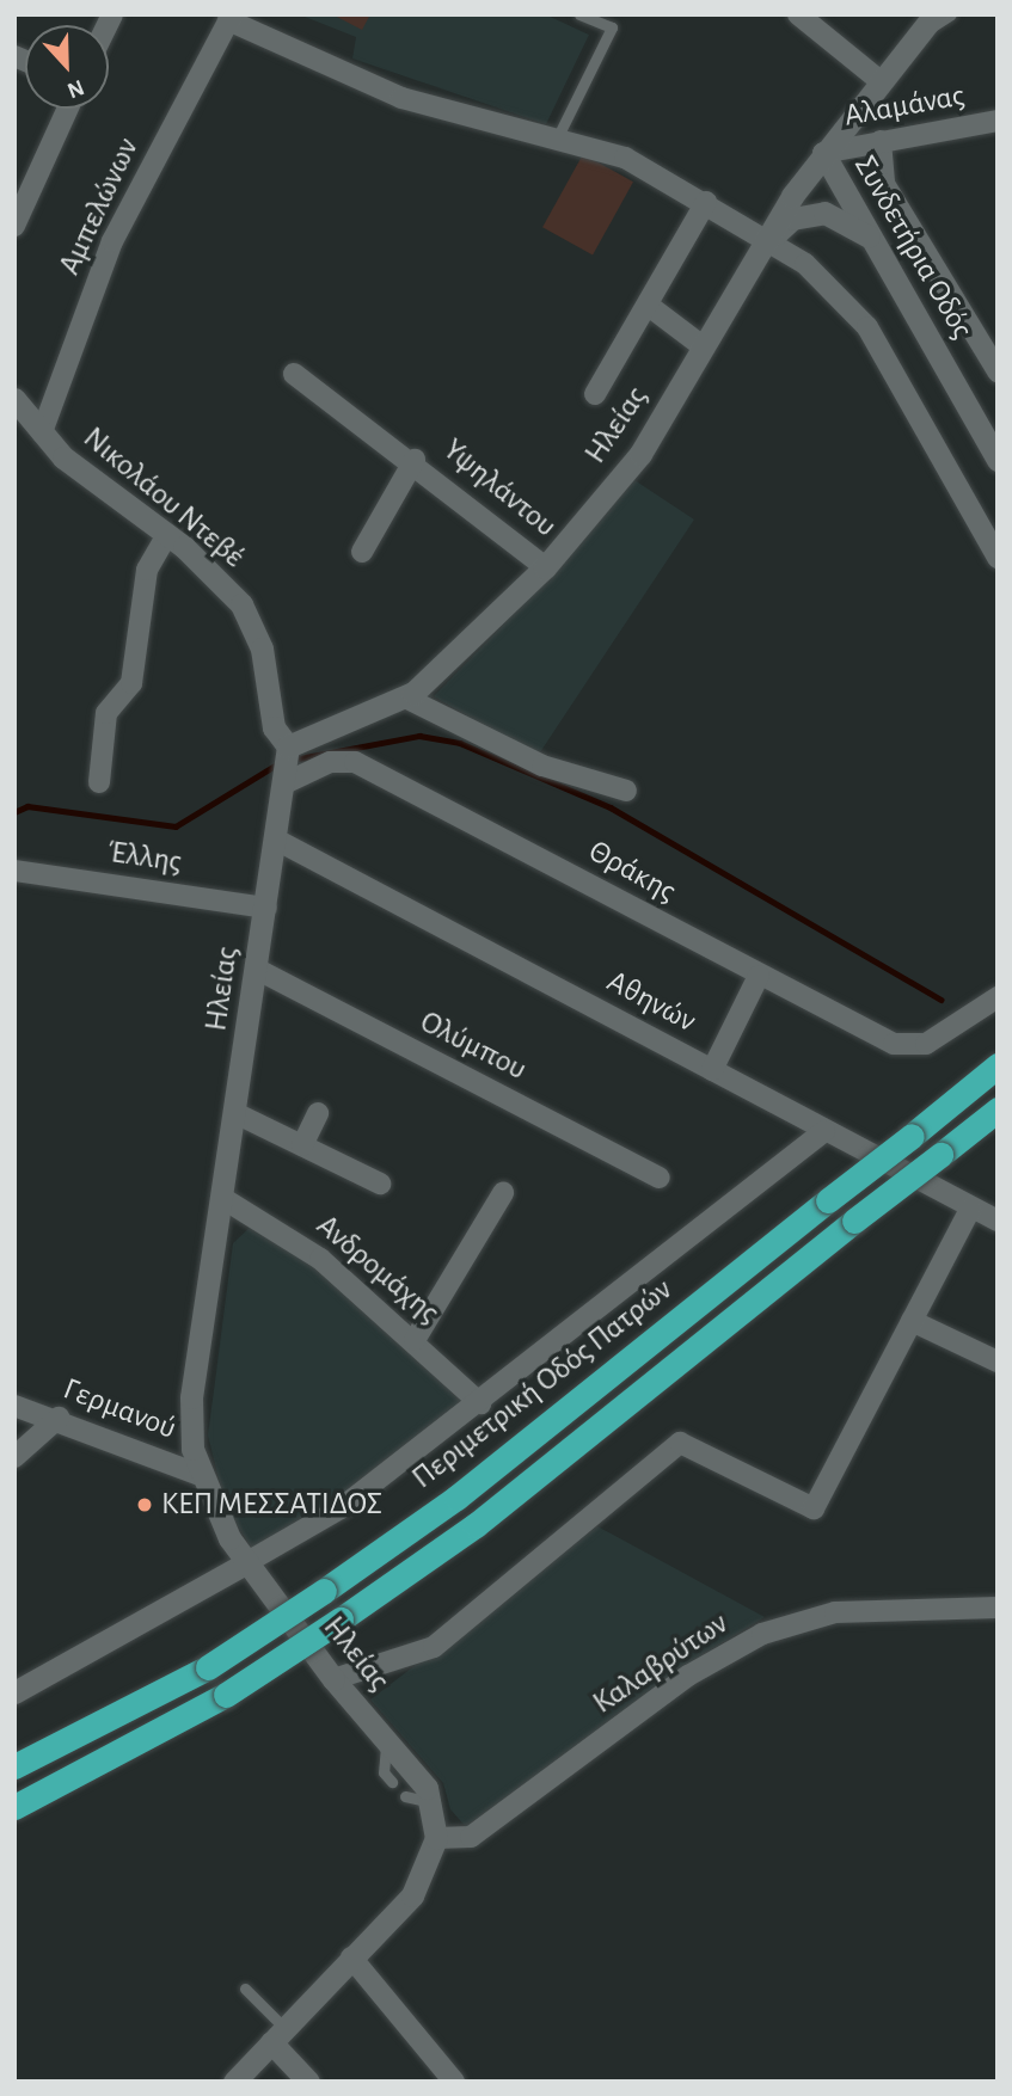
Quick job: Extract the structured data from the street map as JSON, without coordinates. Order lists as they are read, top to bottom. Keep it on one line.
{"streets":{"highway":["Περιμετρική Οδός Πατρών"],"main road":["Συνδετήρια Οδός","Ηλείας","Νικολάου Ντεβέ"],"street":["Αλαμάνας","Αμπελώνων","Υψηλάντου","Έλλης","Θράκης","Αθηνών","Ολύμπου","Ανδρομάχης","Γερμανού","Καλαβρύτων"]},"crossings":[["Αλαμάνας","Συνδετήρια Οδός"],["Αλαμάνας","Ηλείας"],["Αμπελώνων","Νικολάου Ντεβέ"],["Συνδετήρια Οδός","Ηλείας"],["Ηλείας","Υψηλάντου"],["Ηλείας","Νικολάου Ντεβέ"],["Ηλείας","Έλλης"],["Ηλείας","Θράκης"],["Ηλείας","Αθηνών"],["Ηλείας","Ολύμπου"],["Ηλείας","Ανδρομάχης"],["Ηλείας","Γερμανού"],["Ηλείας","Καλαβρύτων"],["Νικολάου Ντεβέ","Θράκης"]],"places":["ΚΕΠ ΜΕΣΣΑΤΙΔΟΣ"],"north":"bottom"}
